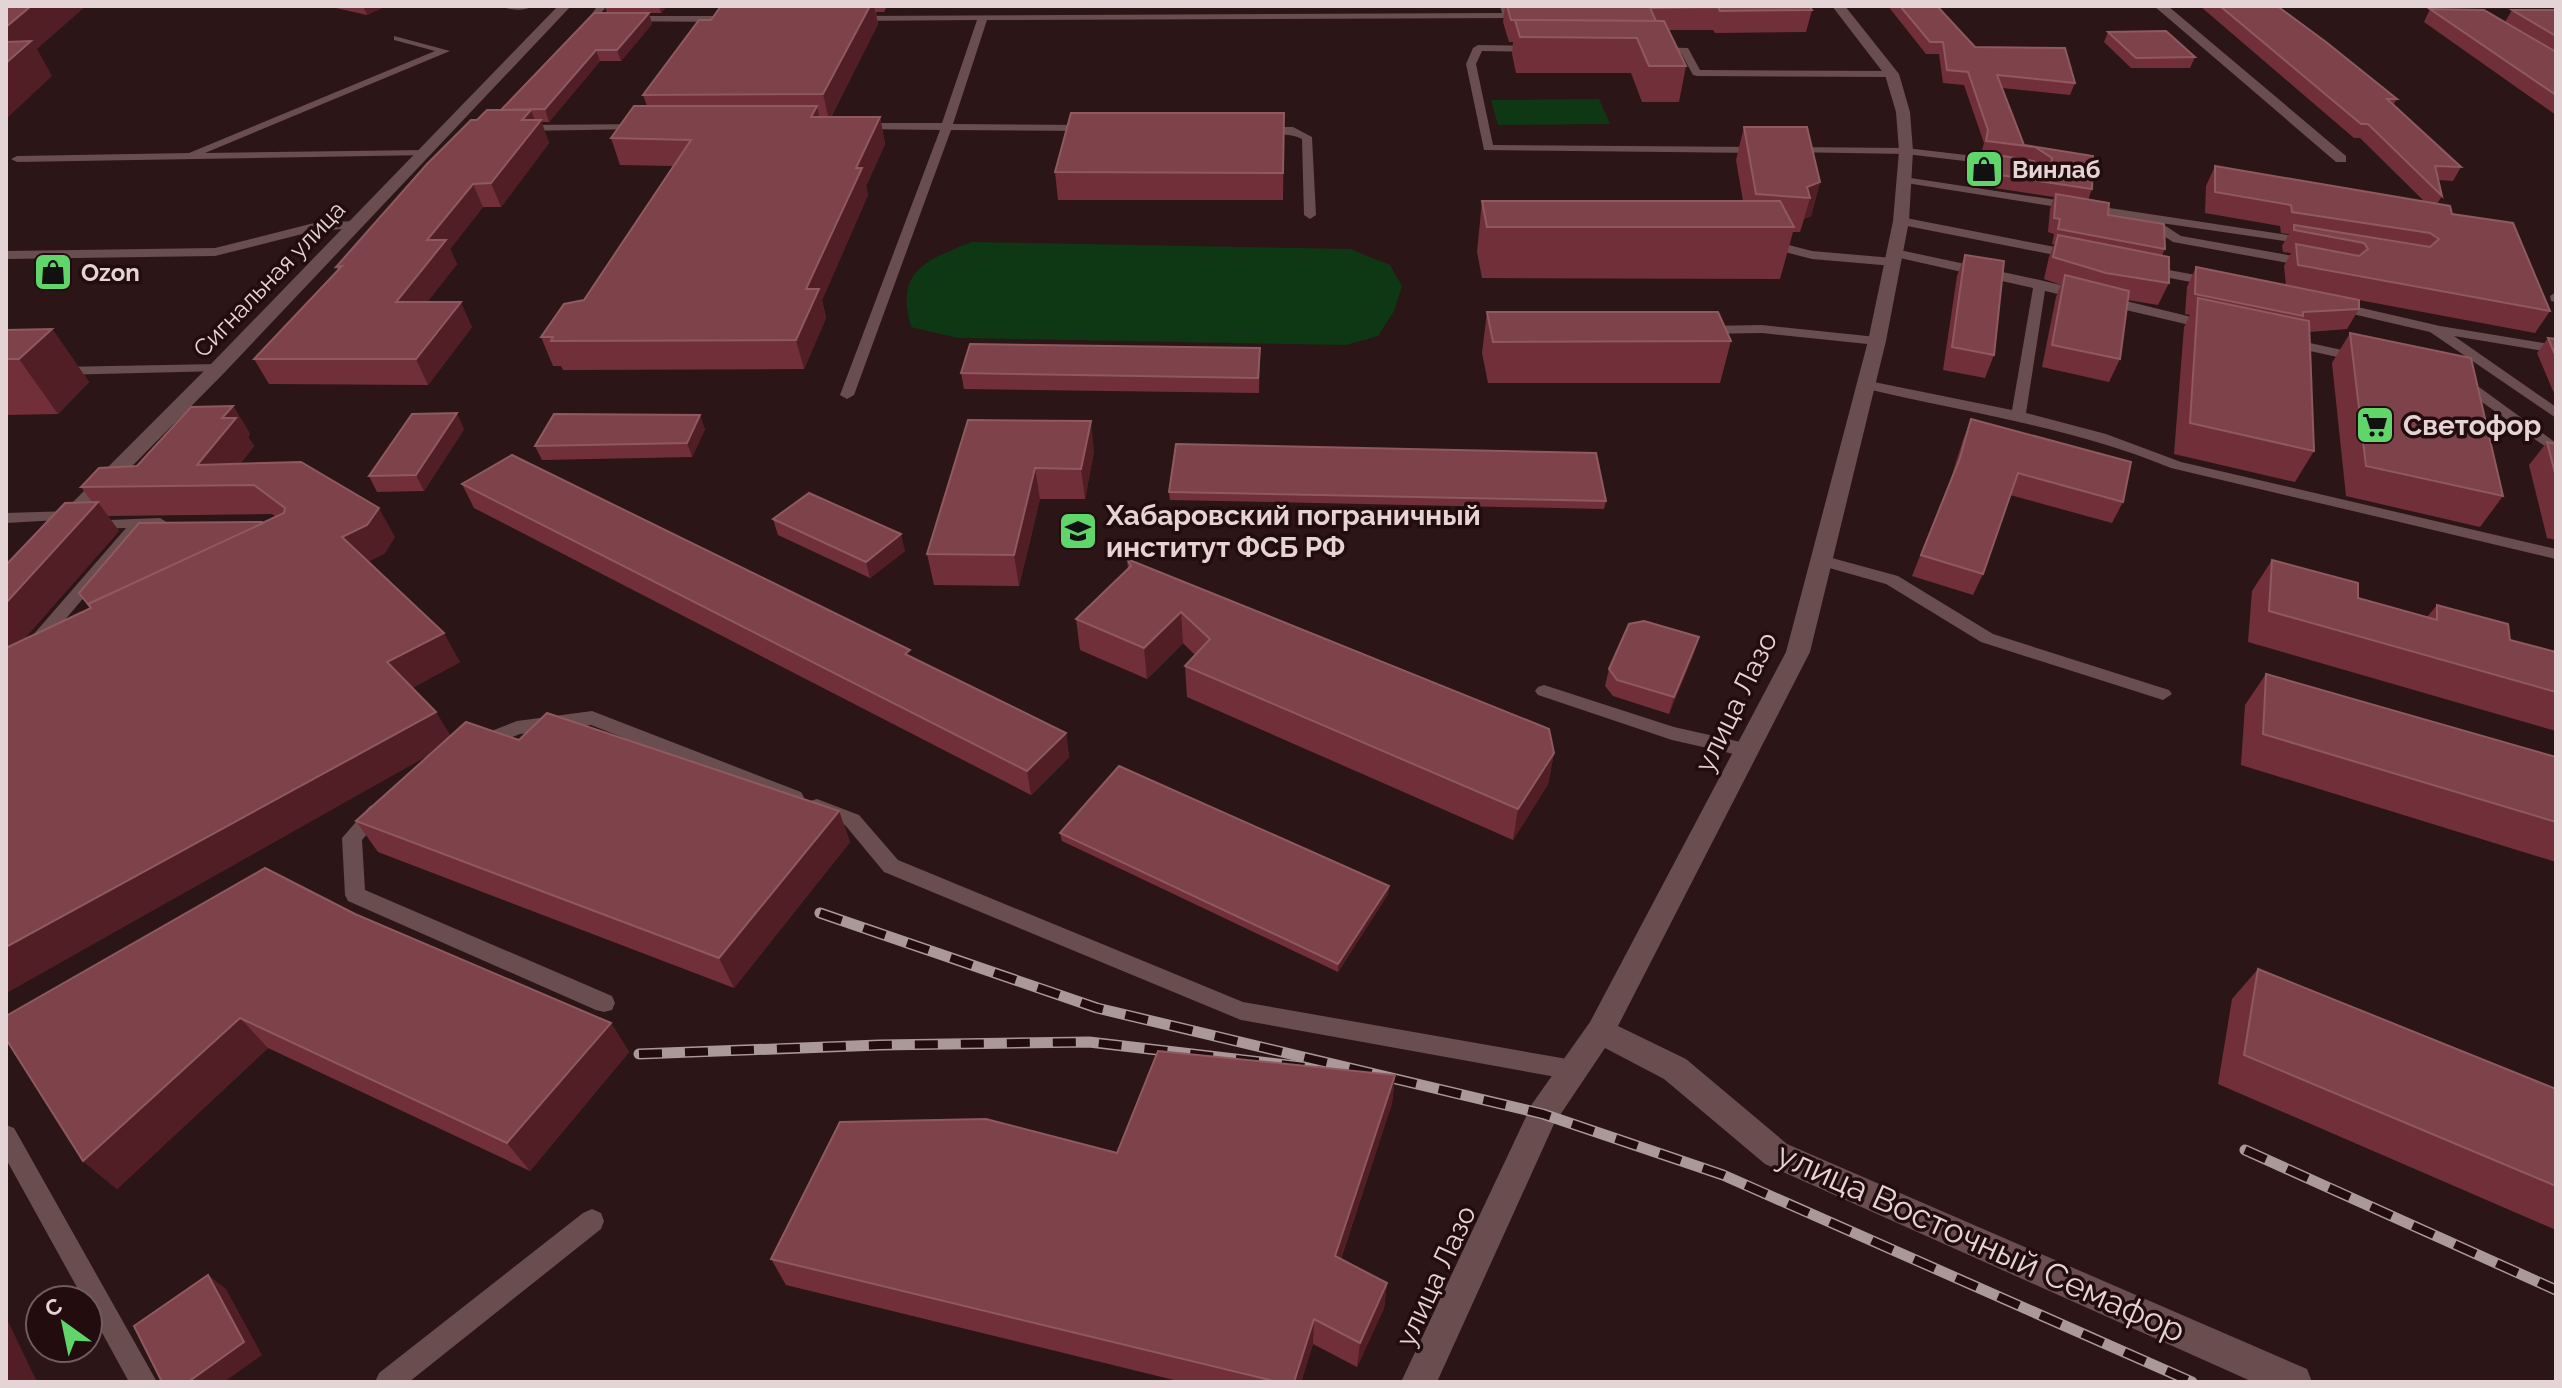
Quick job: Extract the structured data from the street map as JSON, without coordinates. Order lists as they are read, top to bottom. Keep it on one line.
{"streets":{"street":["Сигнальная улица","улица Лазо","улица Восточный Семафор"]},"crossings":[["улица Лазо","улица Восточный Семафор"]],"places":{"shop":["Винлаб","Ozon"],"supermarket":["Светофор"],"school or university":["Хабаровский пограничный институт ФСБ РФ"]},"north":"top left"}
